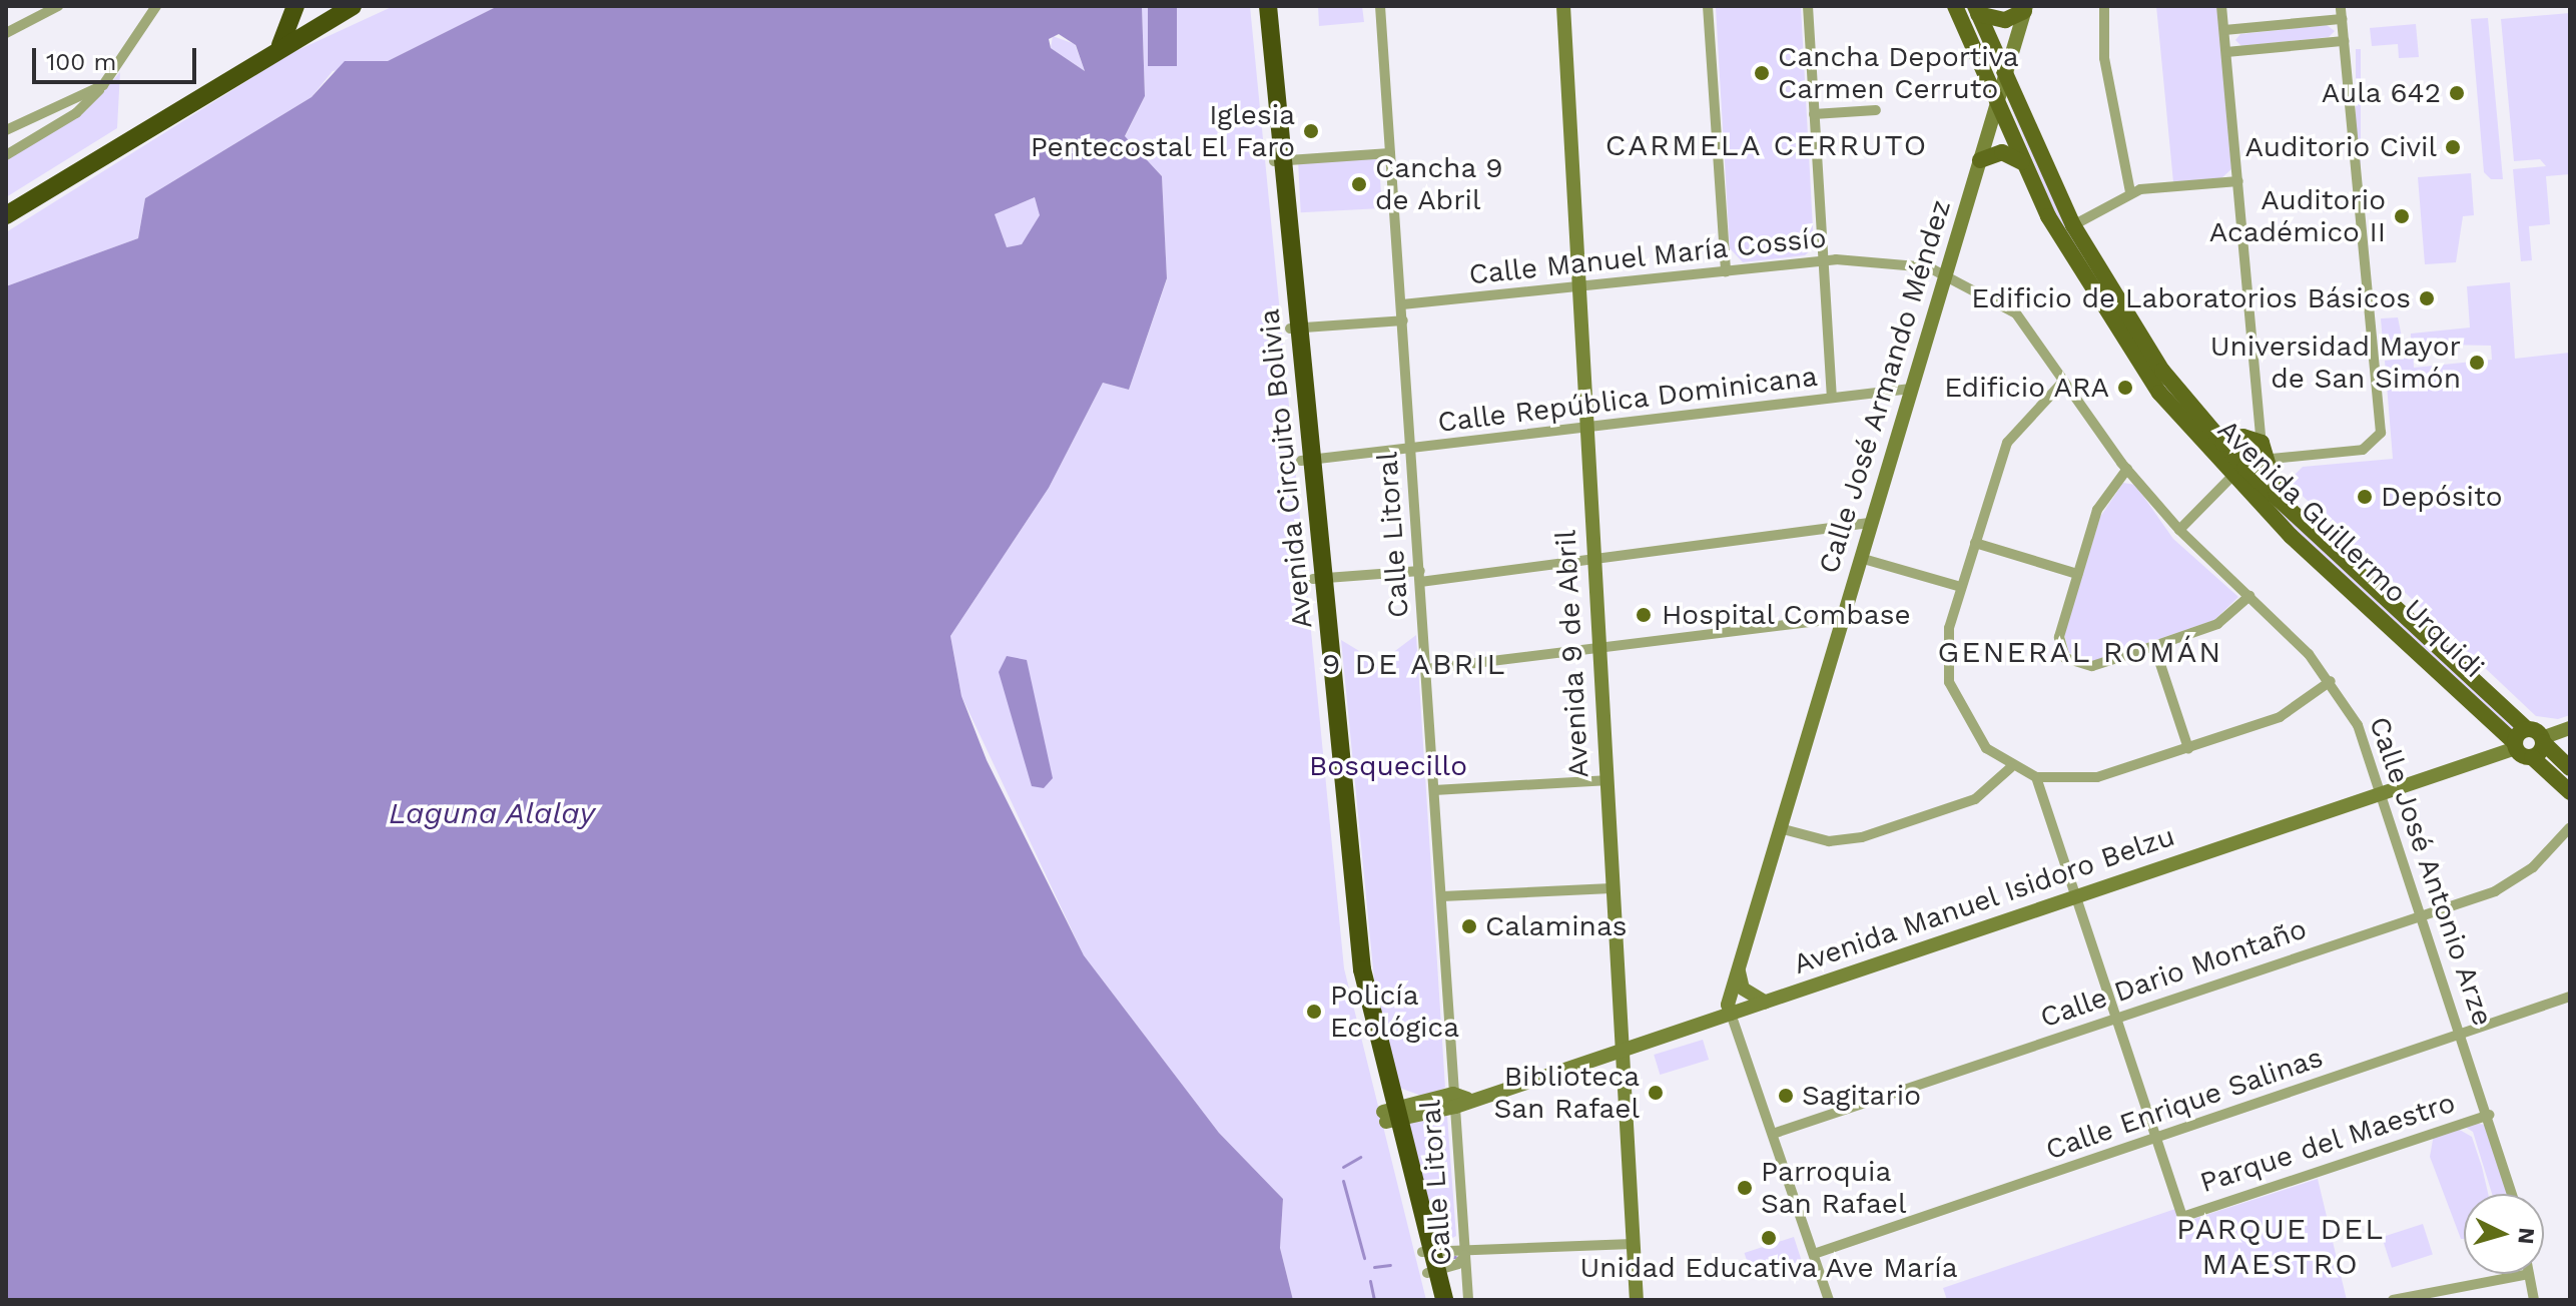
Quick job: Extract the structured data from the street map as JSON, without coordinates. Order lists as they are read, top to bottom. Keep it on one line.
{"streets":{"highway":["Avenida Circuito Bolivia"],"main road":["Calle José Armando Méndez","Avenida Guillermo Urquidi","Avenida 9 de Abril","Avenida Manuel Isidoro Belzu"],"street":["Calle Manuel María Cossío","Calle República Dominicana","Calle Litoral","Calle José Antonio Arze","Calle Dario Montaño","Calle Enrique Salinas","Parque del Maestro"]},"crossings":[["Calle Manuel María Cossío","Calle José Armando Méndez"],["Calle Manuel María Cossío","Calle Litoral"],["Calle Manuel María Cossío","Avenida 9 de Abril"],["Calle Manuel María Cossío","Calle José Antonio Arze"],["Calle José Armando Méndez","Calle República Dominicana"],["Calle José Armando Méndez","Avenida Guillermo Urquidi"],["Calle José Armando Méndez","Calle José Antonio Arze"],["Calle José Armando Méndez","Avenida Manuel Isidoro Belzu"],["Calle República Dominicana","Avenida Circuito Bolivia"],["Calle República Dominicana","Calle Litoral"],["Calle República Dominicana","Avenida 9 de Abril"],["Avenida Circuito Bolivia","Avenida Manuel Isidoro Belzu"],["Calle Litoral","Avenida Manuel Isidoro Belzu"],["Avenida Guillermo Urquidi","Avenida Manuel Isidoro Belzu"],["Avenida 9 de Abril","Avenida Manuel Isidoro Belzu"],["Calle José Antonio Arze","Avenida Manuel Isidoro Belzu"],["Calle José Antonio Arze","Calle Dario Montaño"],["Calle José Antonio Arze","Calle Enrique Salinas"],["Calle José Antonio Arze","Parque del Maestro"],["Calle Enrique Salinas","Parque del Maestro"]],"districts":["CARMELA CERRUTO","GENERAL ROMÁN","9 DE ABRIL","PARQUE DEL MAESTRO"],"water":["Laguna Alalay"],"parks":["Bosquecillo"],"places":["Cancha Deportiva Carmen Cerruto","Aula 642","Iglesia Pentecostal El Faro","Auditorio Civil","Cancha 9 de Abril","Auditorio Académico II","Edificio de Laboratorios Básicos","Universidad Mayor de San Simón","Edificio ARA","Depósito","Hospital Combase","Calaminas","Policía Ecológica","Biblioteca San Rafael","Sagitario","Parroquia San Rafael","Unidad Educativa Ave María"],"scale_bar":"100 m","north":"right"}
